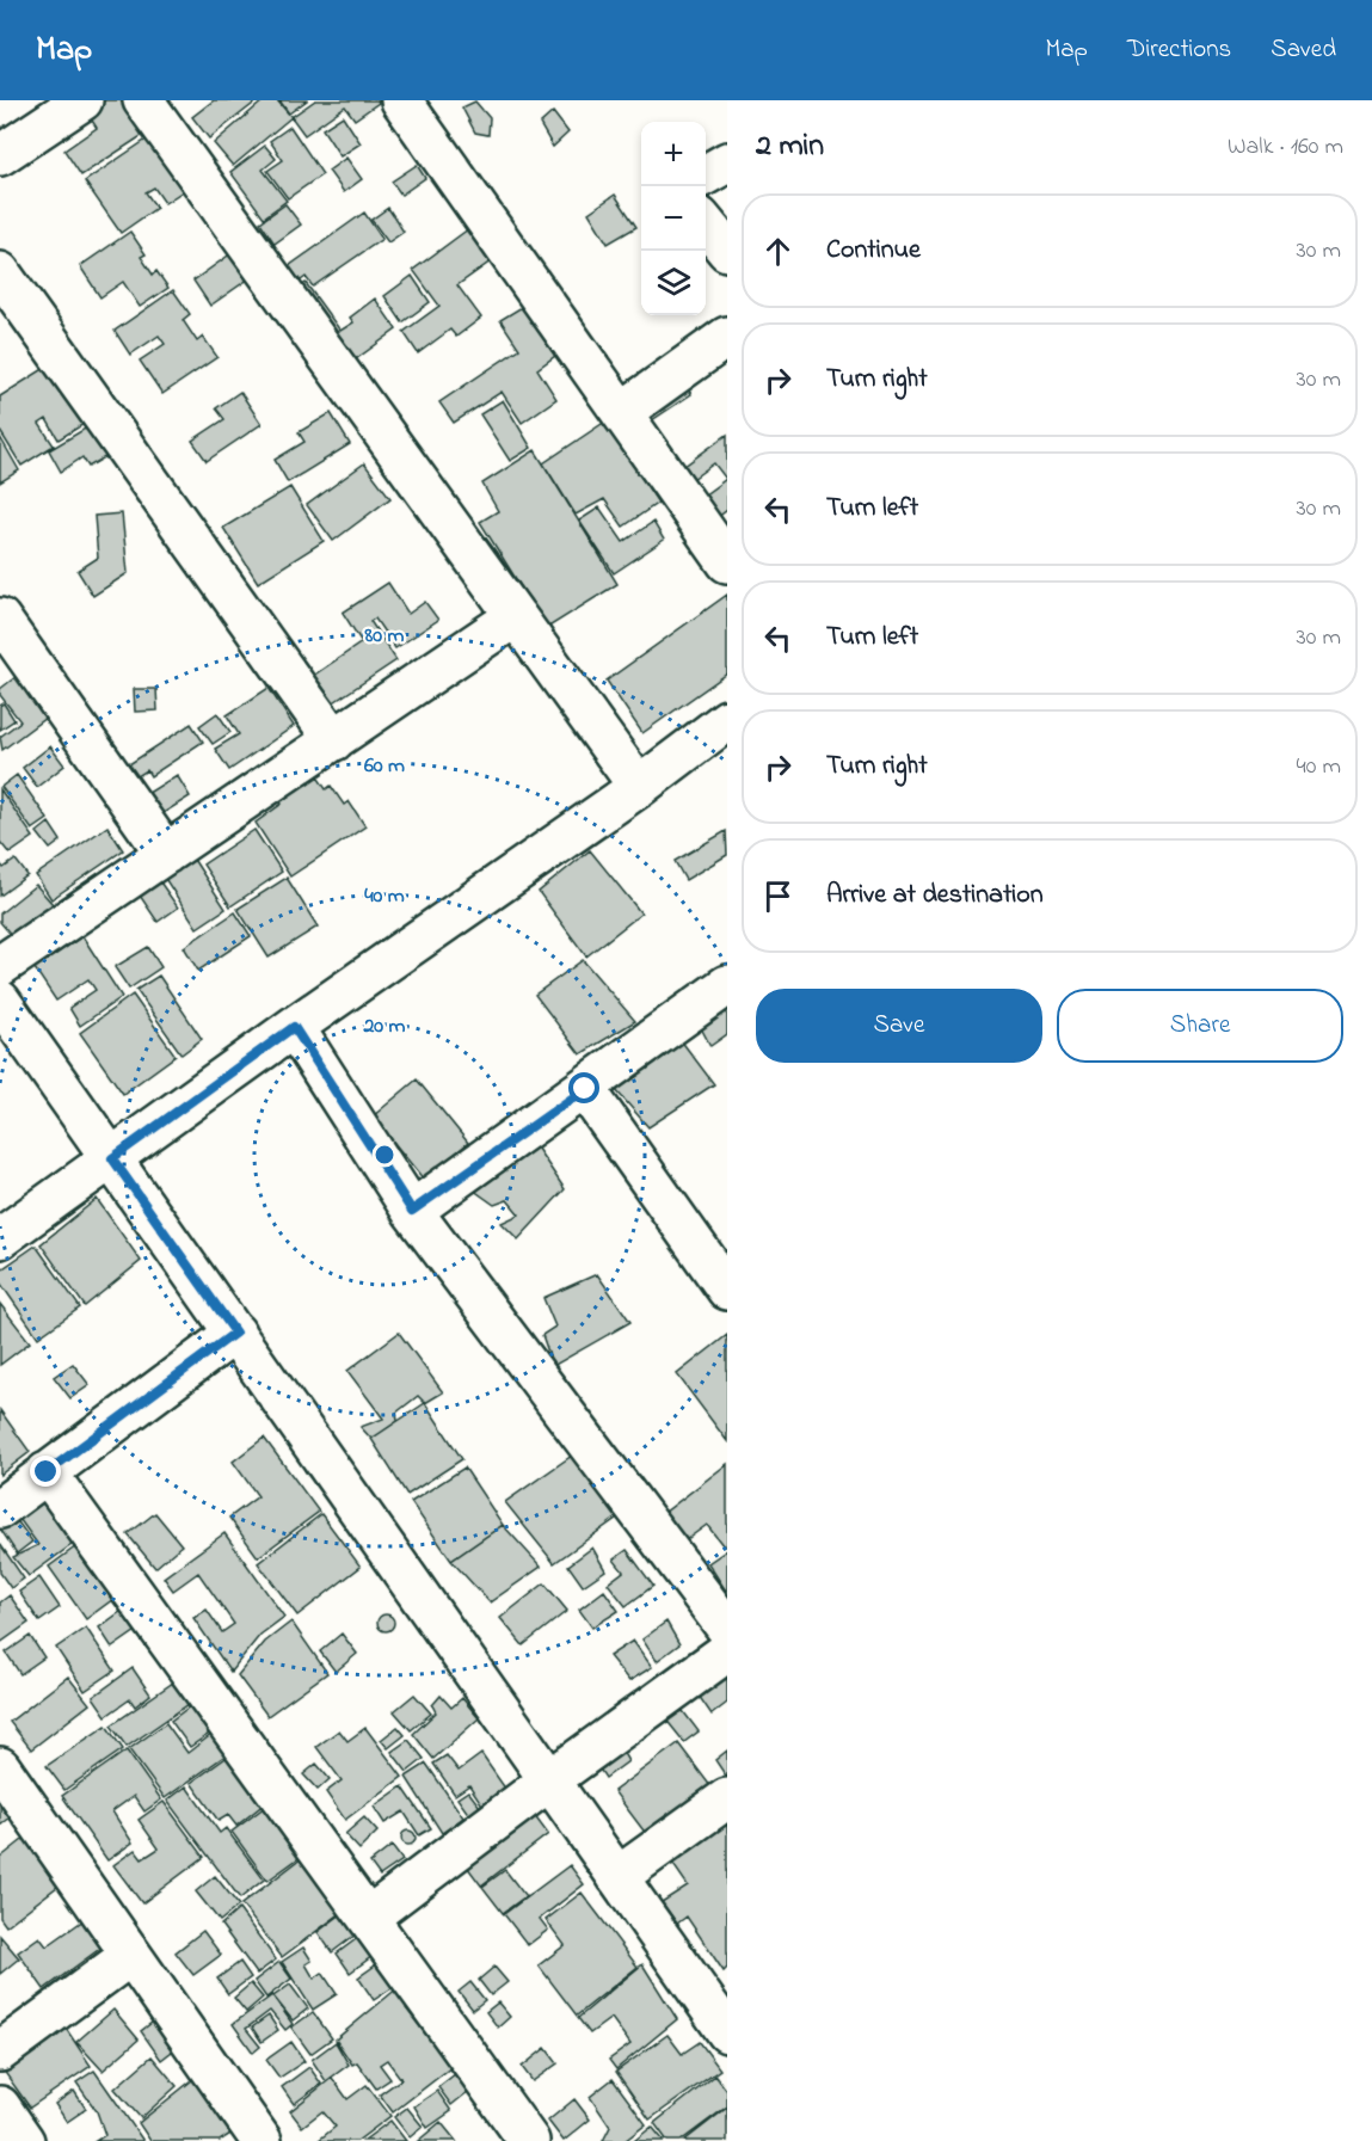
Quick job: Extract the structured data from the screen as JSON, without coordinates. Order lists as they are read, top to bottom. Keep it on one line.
{"page":{"header":"Map","nav":["Map","Directions","Saved"],"heading":["2 min","Walk · 160 m"],"map_buttons":["+","−"],"list":[["Continue","30 m"],["Turn right","30 m"],["Turn left","30 m"],["Turn left","30 m"],["Turn right","40 m"],"Arrive at destination"],"buttons":["Save","Share"]},"rings":["80 m","60 m","40 m","20 m"]}
